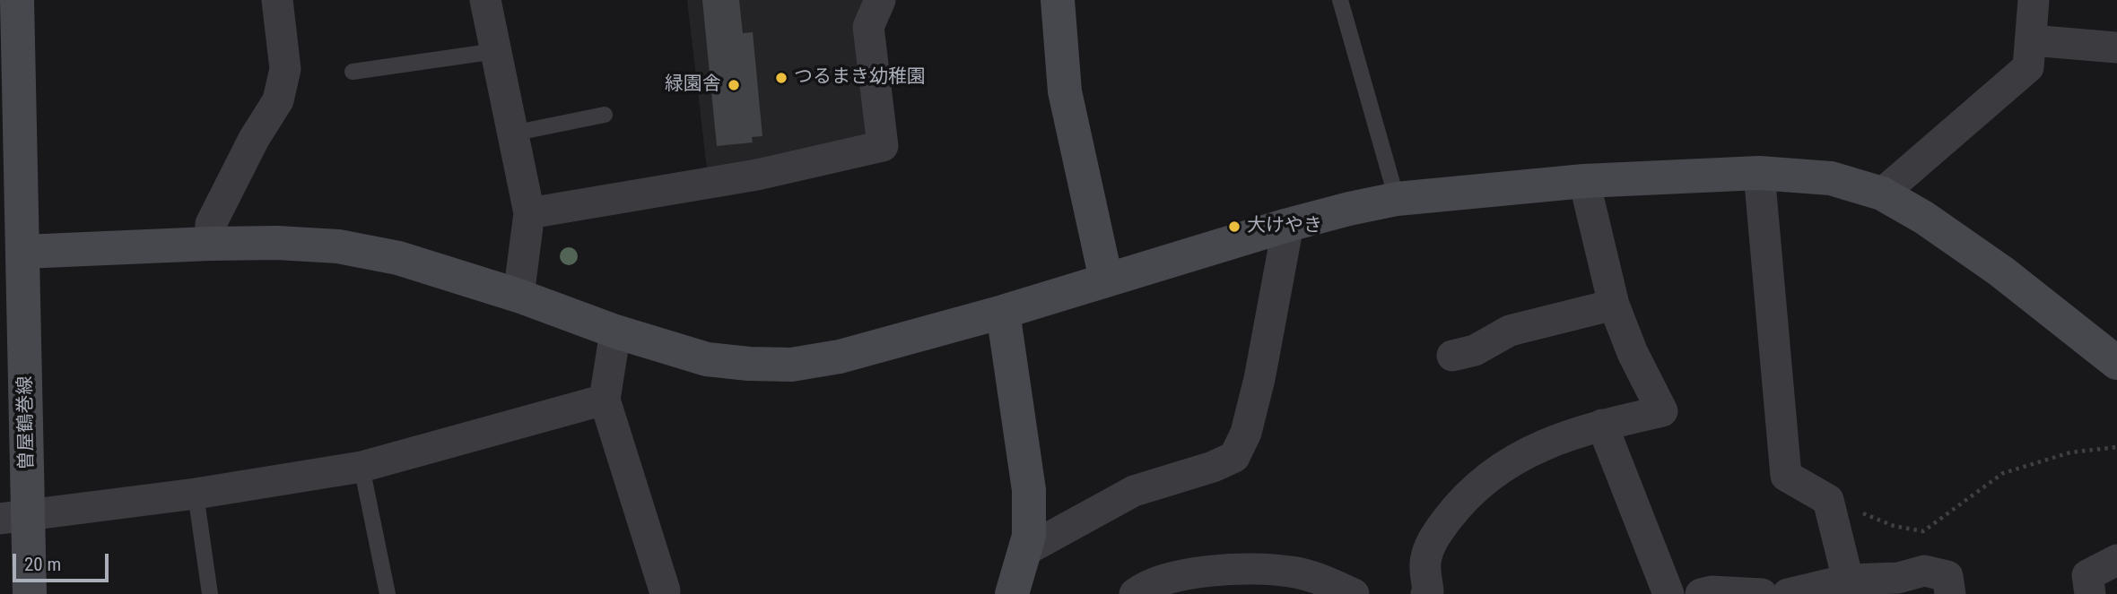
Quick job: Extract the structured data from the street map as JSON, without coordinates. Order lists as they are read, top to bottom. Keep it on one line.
{"streets":{"main road":["曽屋鶴巻線"]},"places":["つるまき幼稚園","緑園舎","大けやき"],"scale_bar":"20 m"}
